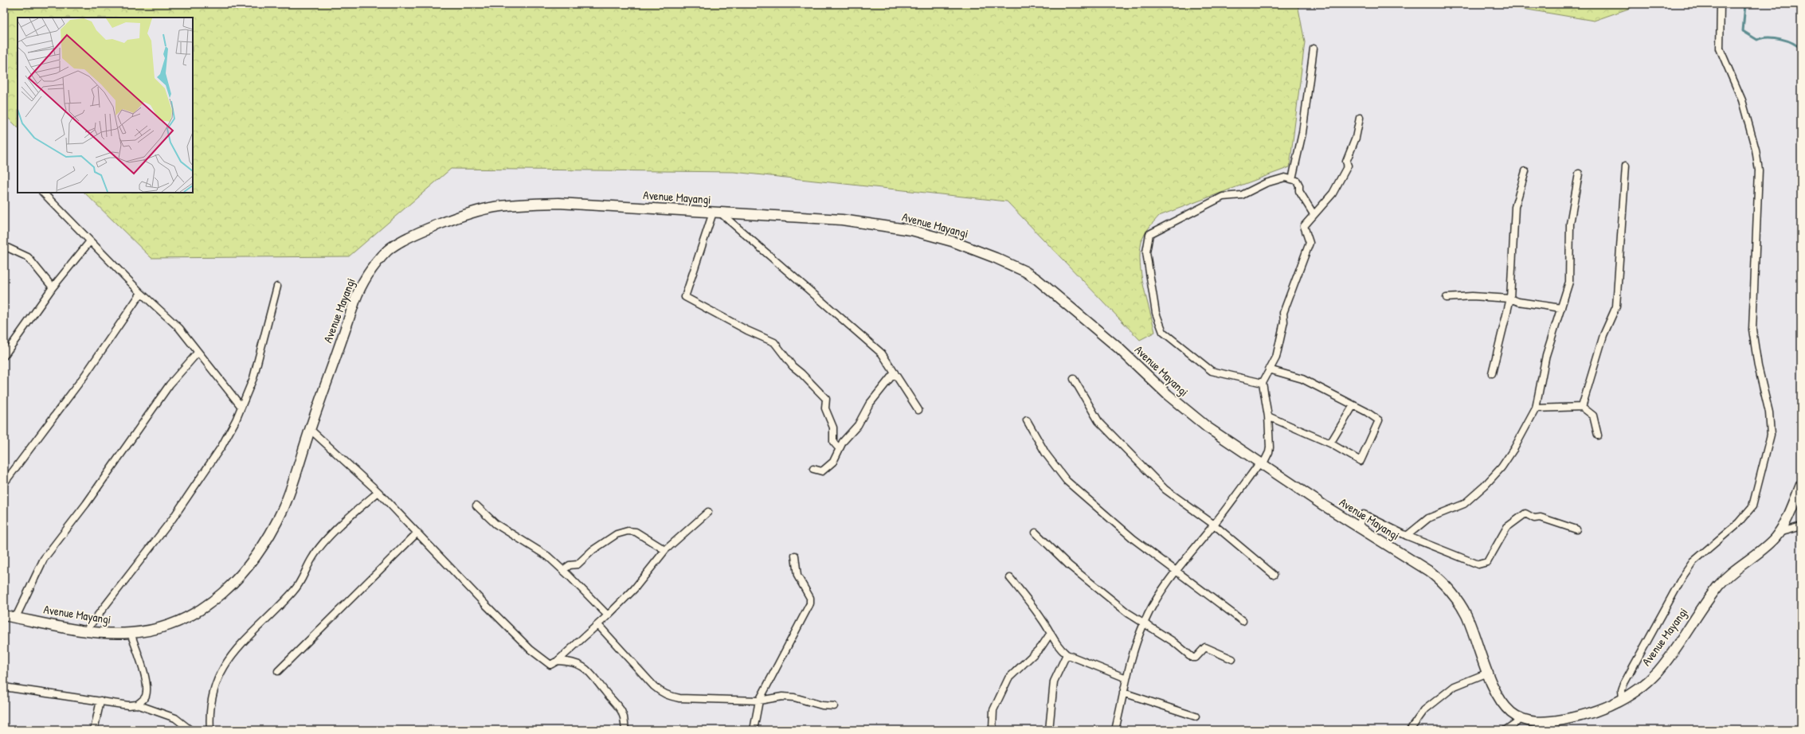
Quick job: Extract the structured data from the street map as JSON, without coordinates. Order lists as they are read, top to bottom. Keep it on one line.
{"streets":{"street":["Avenue Mayangi"]}}
